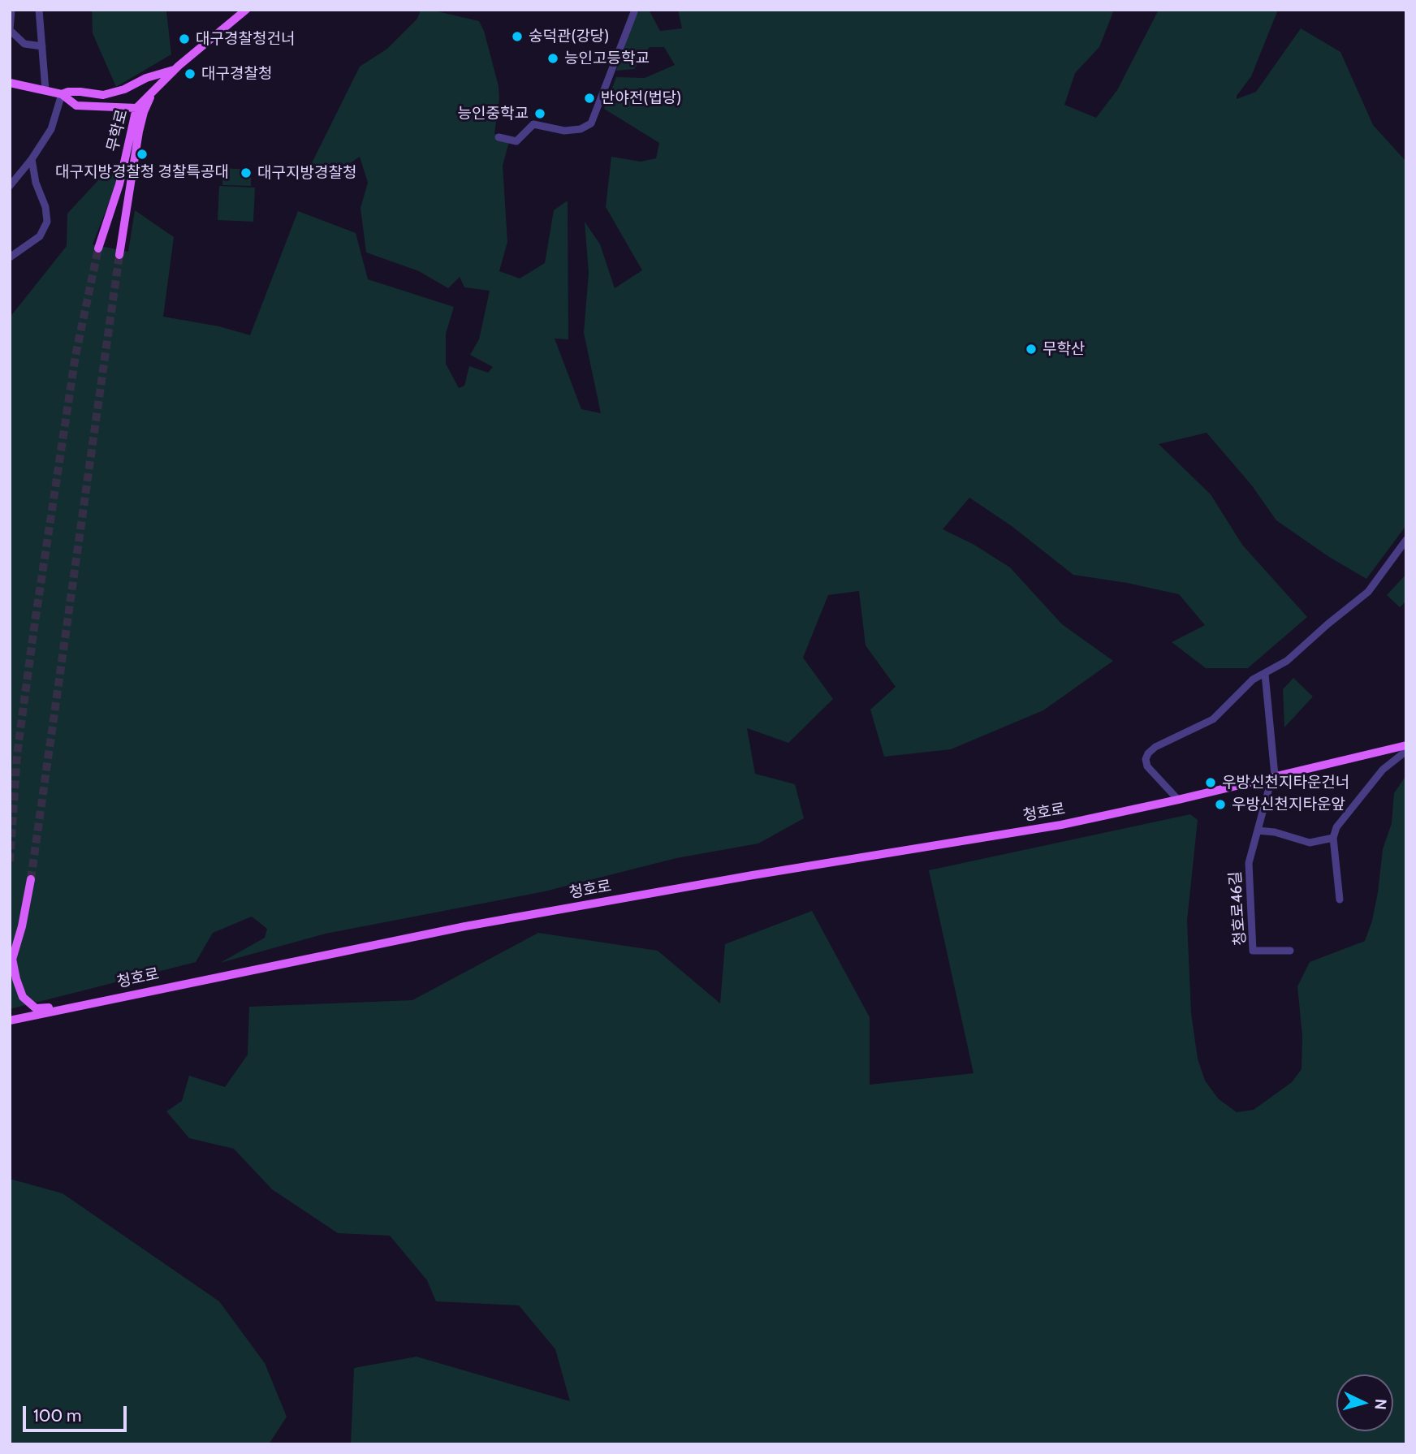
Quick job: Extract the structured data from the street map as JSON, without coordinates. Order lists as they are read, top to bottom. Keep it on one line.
{"streets":{"main road":["무학로","청호로"],"street":["청호로46길"]},"crossings":[["청호로","청호로46길"]],"places":["숭덕관(강당)","대구경찰청건너","능인고등학교","대구경찰청","반야전(법당)","능인중학교","대구지방경찰청 경찰특공대","대구지방경찰청","무학산","우방신천지타운건너","우방신천지타운앞"],"scale_bar":"100 m","north":"right"}
